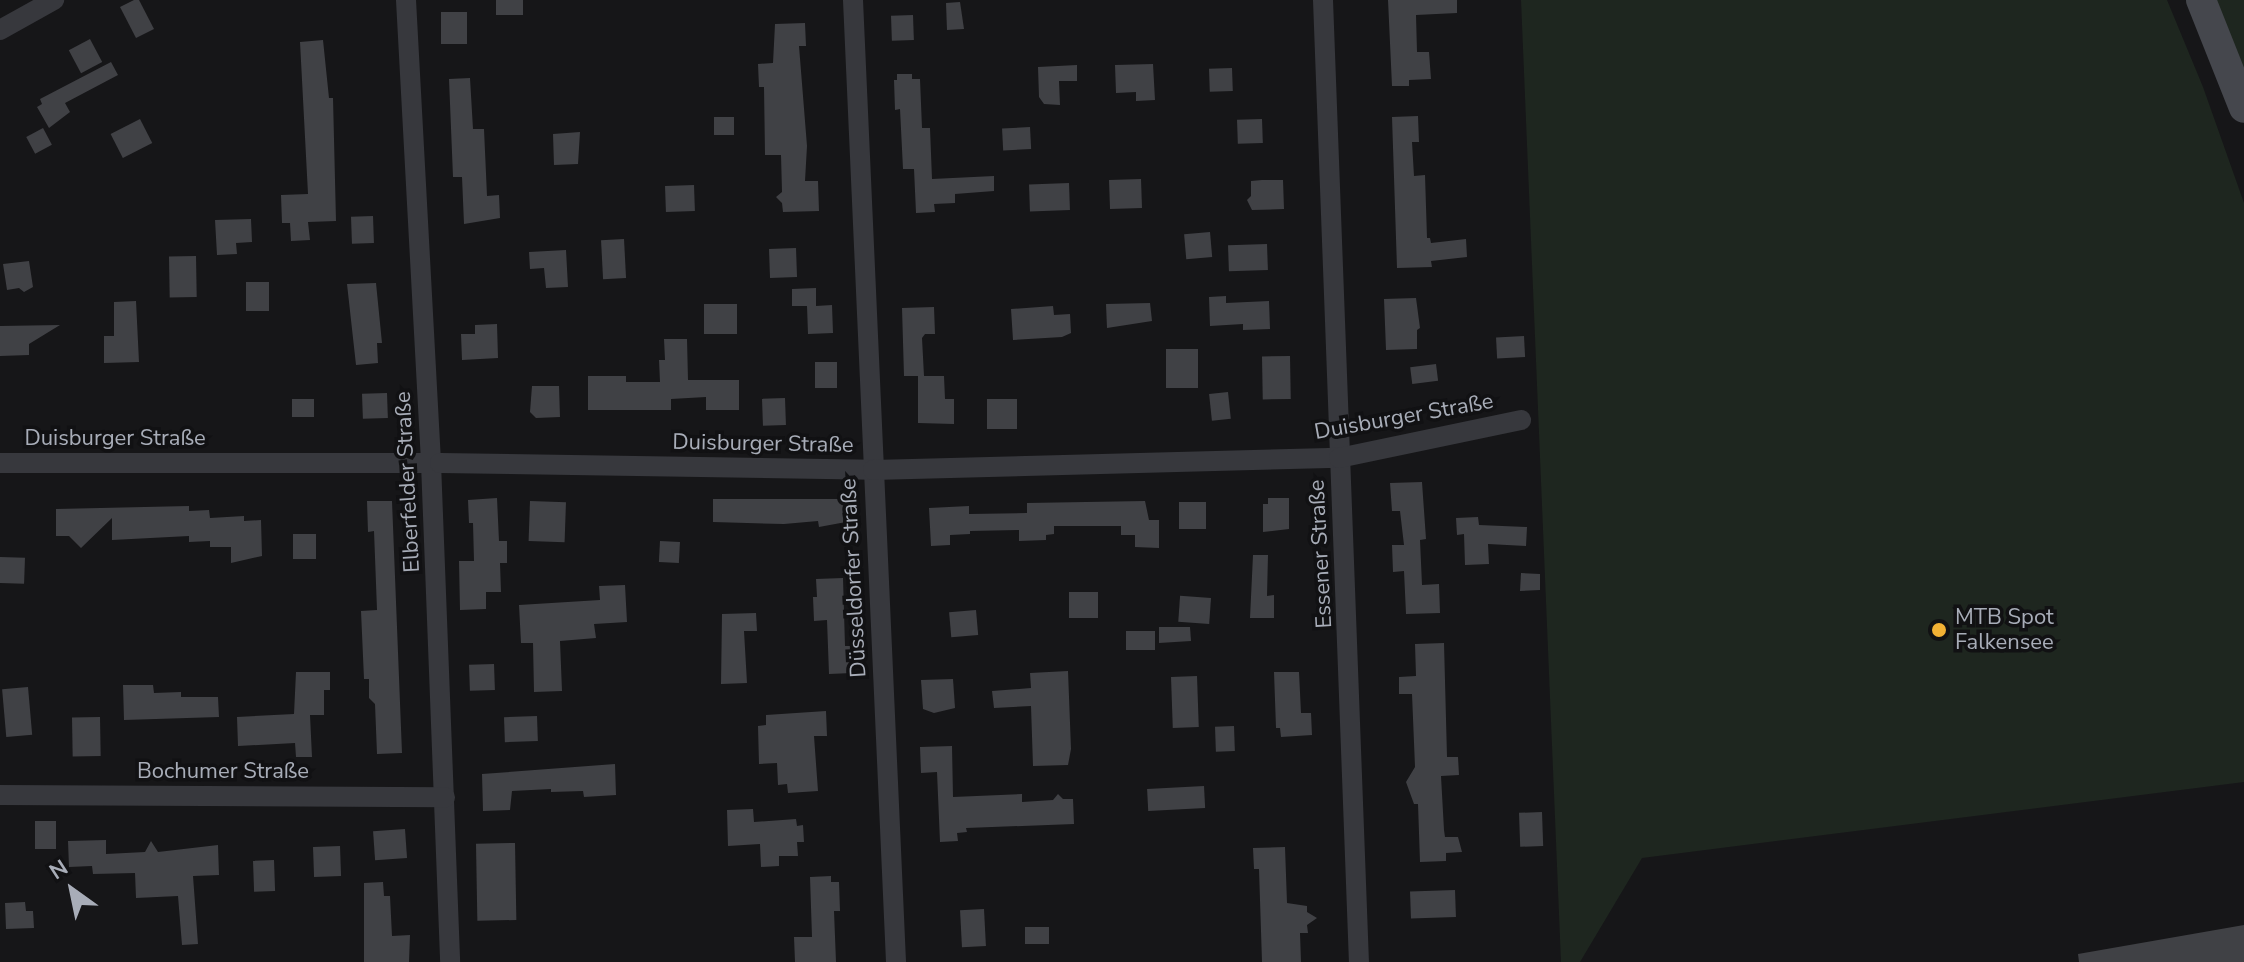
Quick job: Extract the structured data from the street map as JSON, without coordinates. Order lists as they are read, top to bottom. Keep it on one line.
{"streets":{"street":["Duisburger Straße","Elberfelder Straße","Essener Straße","Düsseldorfer Straße","Bochumer Straße"]},"crossings":[["Duisburger Straße","Elberfelder Straße"],["Duisburger Straße","Essener Straße"],["Duisburger Straße","Düsseldorfer Straße"],["Elberfelder Straße","Bochumer Straße"]],"places":["MTB Spot Falkensee"],"north":"top left"}
